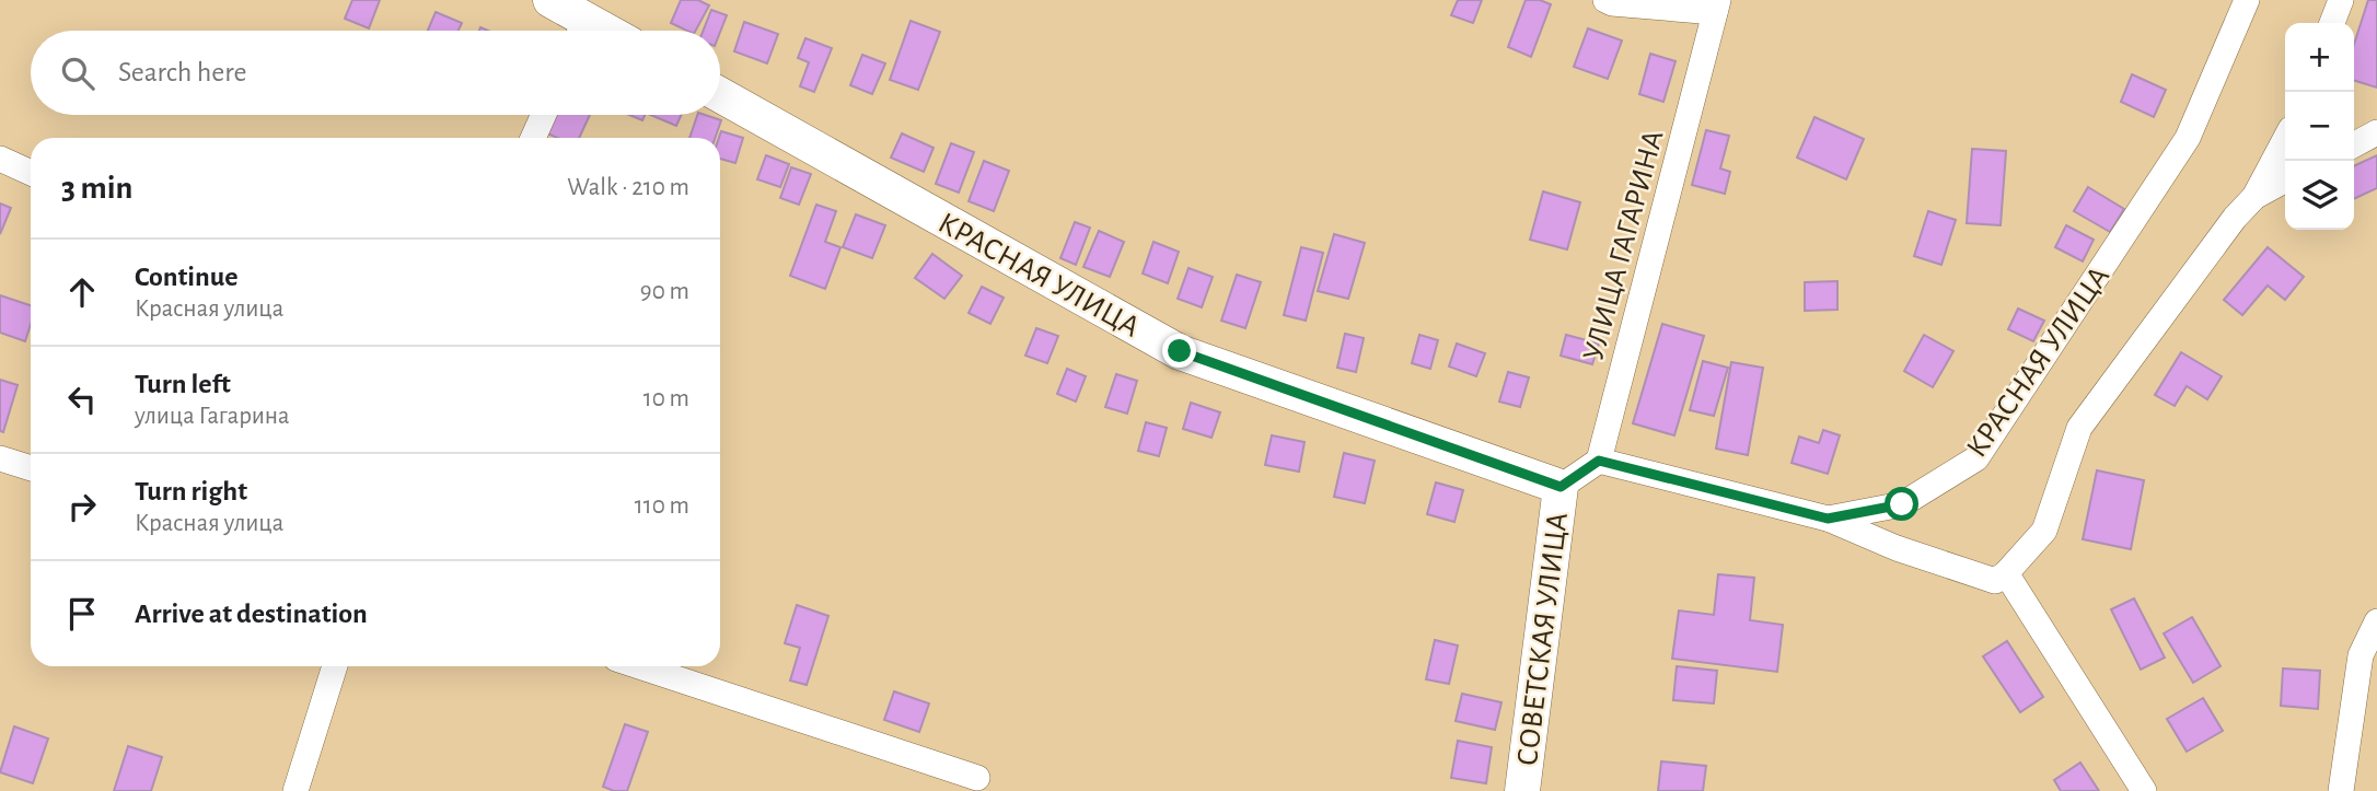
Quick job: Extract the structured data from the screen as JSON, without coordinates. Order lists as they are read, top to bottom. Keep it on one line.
{"streets":{"main road":["КРАСНАЯ УЛИЦА","СОВЕТСКАЯ УЛИЦА"],"street":["УЛИЦА ГАГАРИНА"]},"crossings":[["УЛИЦА ГАГАРИНА","КРАСНАЯ УЛИЦА"],["КРАСНАЯ УЛИЦА","СОВЕТСКАЯ УЛИЦА"]],"page":{"map_buttons":["+","−"],"search":"Search here","heading":["3 min","Walk · 210 m"],"list":[["Continue","Красная улица","90 m"],["Turn left","улица Гагарина","10 m"],["Turn right","Красная улица","110 m"],"Arrive at destination"]}}
